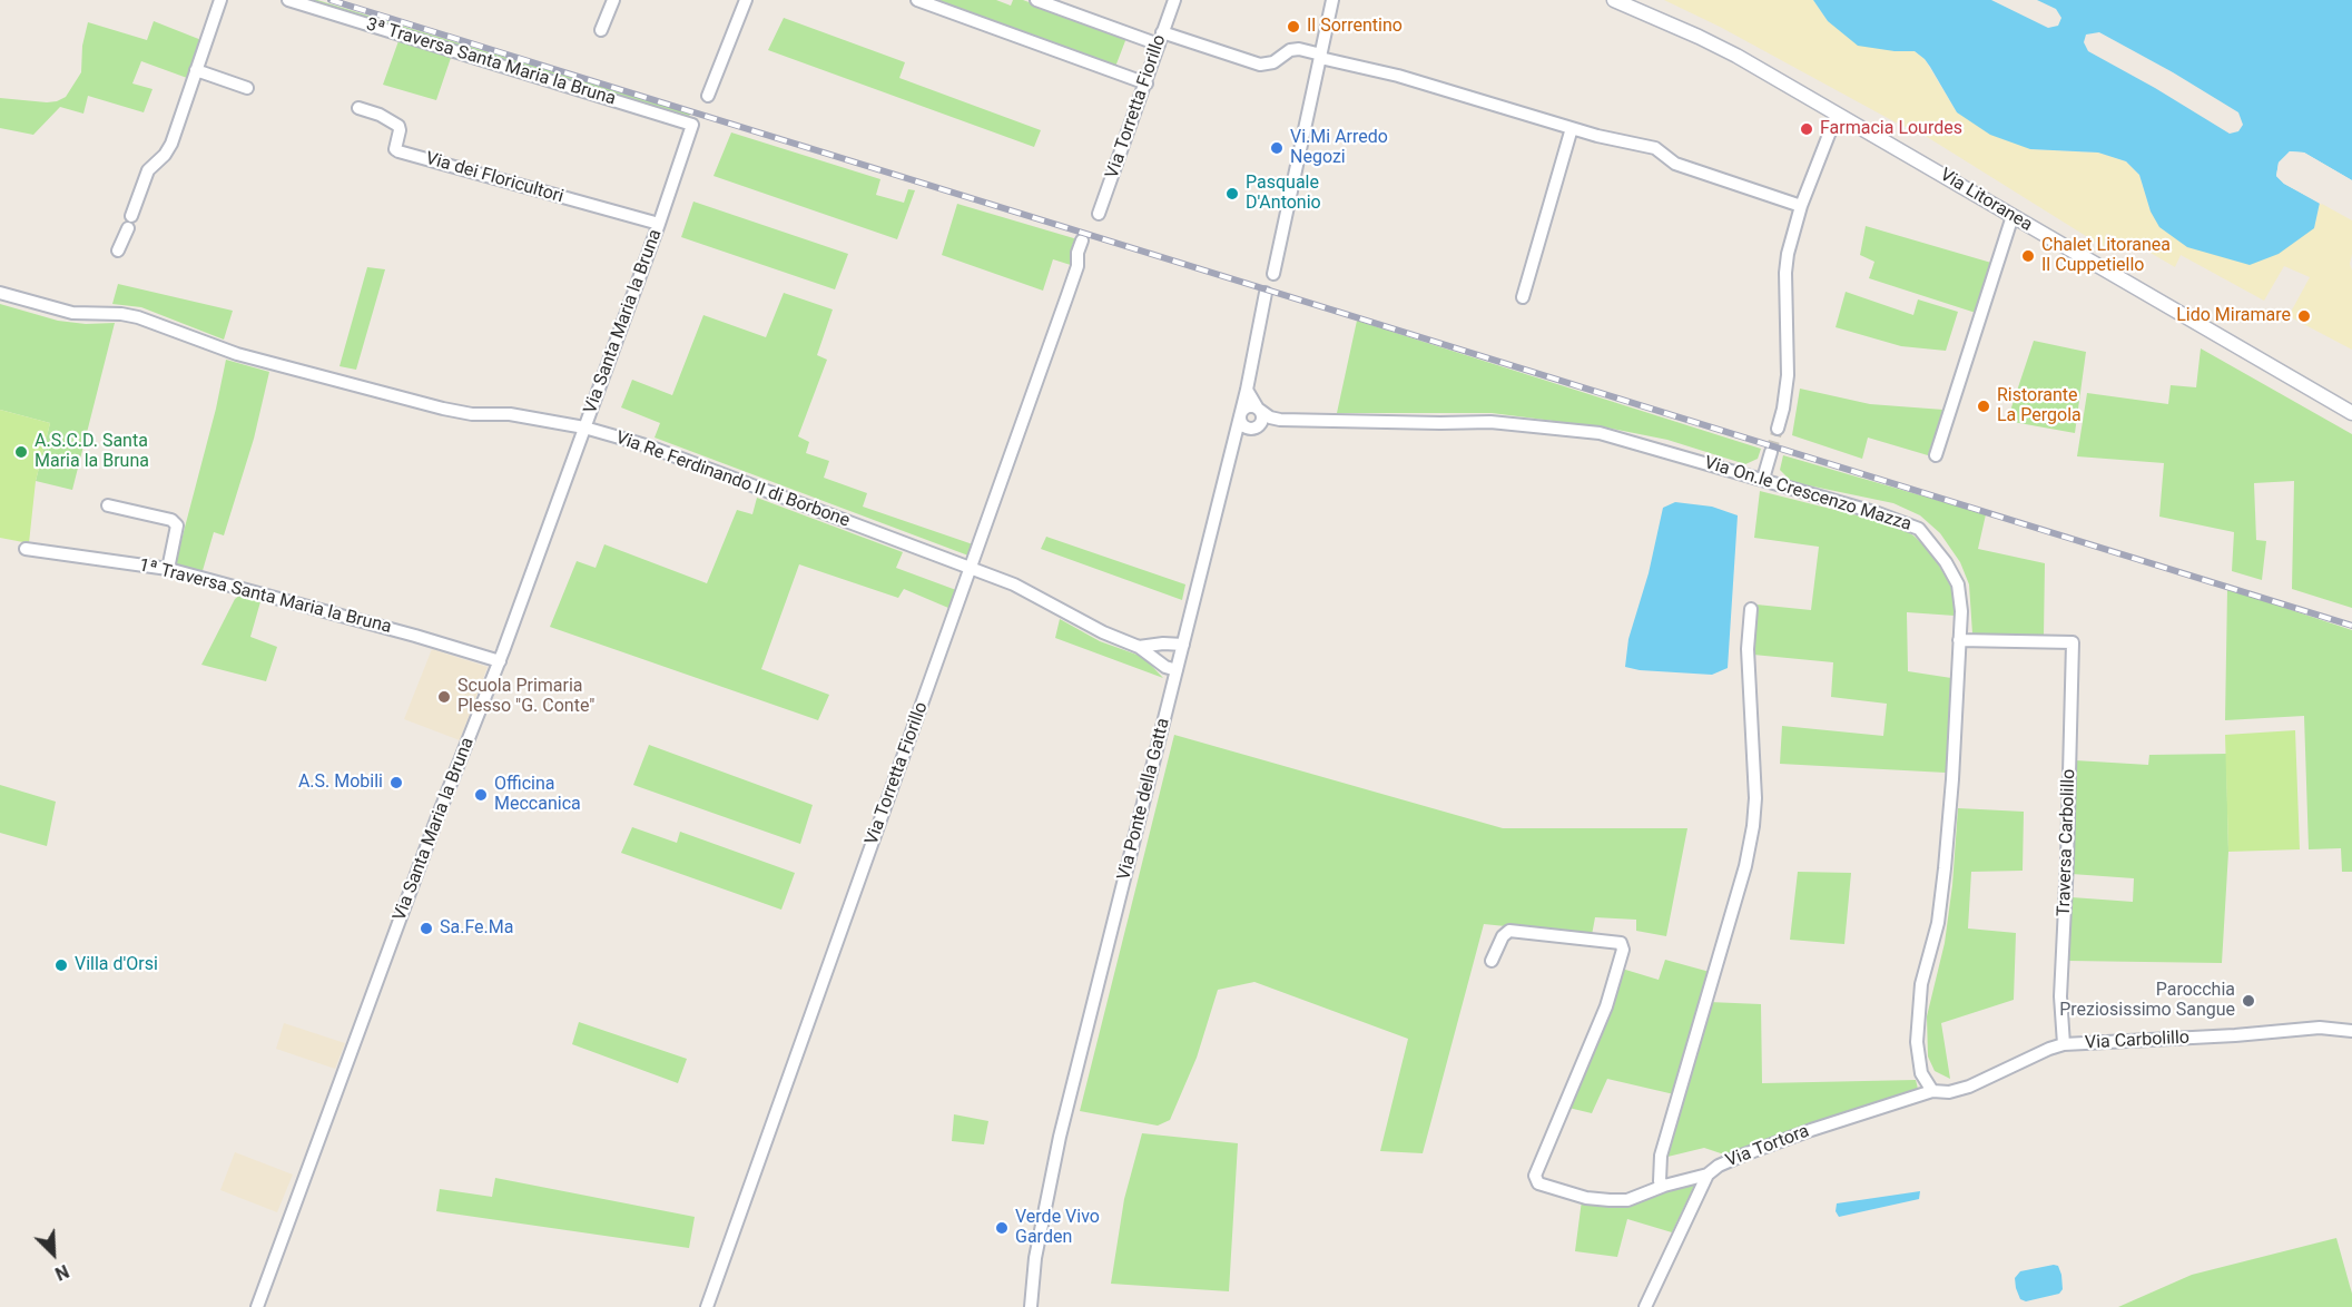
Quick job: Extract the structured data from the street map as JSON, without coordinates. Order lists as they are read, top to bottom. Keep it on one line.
{"streets":{"street":["3ª Traversa Santa Maria la Bruna","Via Torretta Fiorillo","Via dei Floricultori","Via Litoranea","Via Santa Maria la Bruna","Via Re Ferdinando II di Borbone","Via On.le Crescenzo Mazza","1ª Traversa Santa Maria la Bruna","Via Ponte della Gatta","Traversa Carbolillo","Via Carbolillo","Via Tortora"]},"crossings":[["3ª Traversa Santa Maria la Bruna","Via Santa Maria la Bruna"],["Via Torretta Fiorillo","Via Re Ferdinando II di Borbone"],["Via dei Floricultori","Via Santa Maria la Bruna"],["Via Santa Maria la Bruna","Via Re Ferdinando II di Borbone"],["Via Santa Maria la Bruna","1ª Traversa Santa Maria la Bruna"],["Via On.le Crescenzo Mazza","Traversa Carbolillo"],["Via On.le Crescenzo Mazza","Via Carbolillo"],["Via On.le Crescenzo Mazza","Via Tortora"],["Traversa Carbolillo","Via Carbolillo"],["Via Carbolillo","Via Tortora"]],"places":["Il Sorrentino","Farmacia Lourdes","Vi.Mi Arredo Negozi","Pasquale D'Antonio","Chalet Litoranea Il Cuppetiello","Lido Miramare","Ristorante La Pergola","A.S.C.D. Santa Maria la Bruna","Scuola Primaria Plesso \"G. Conte\"","A.S. Mobili","Officina Meccanica","Sa.Fe.Ma","Villa d'Orsi","Parocchia Preziosissimo Sangue","Verde Vivo Garden"],"north":"bottom right"}
